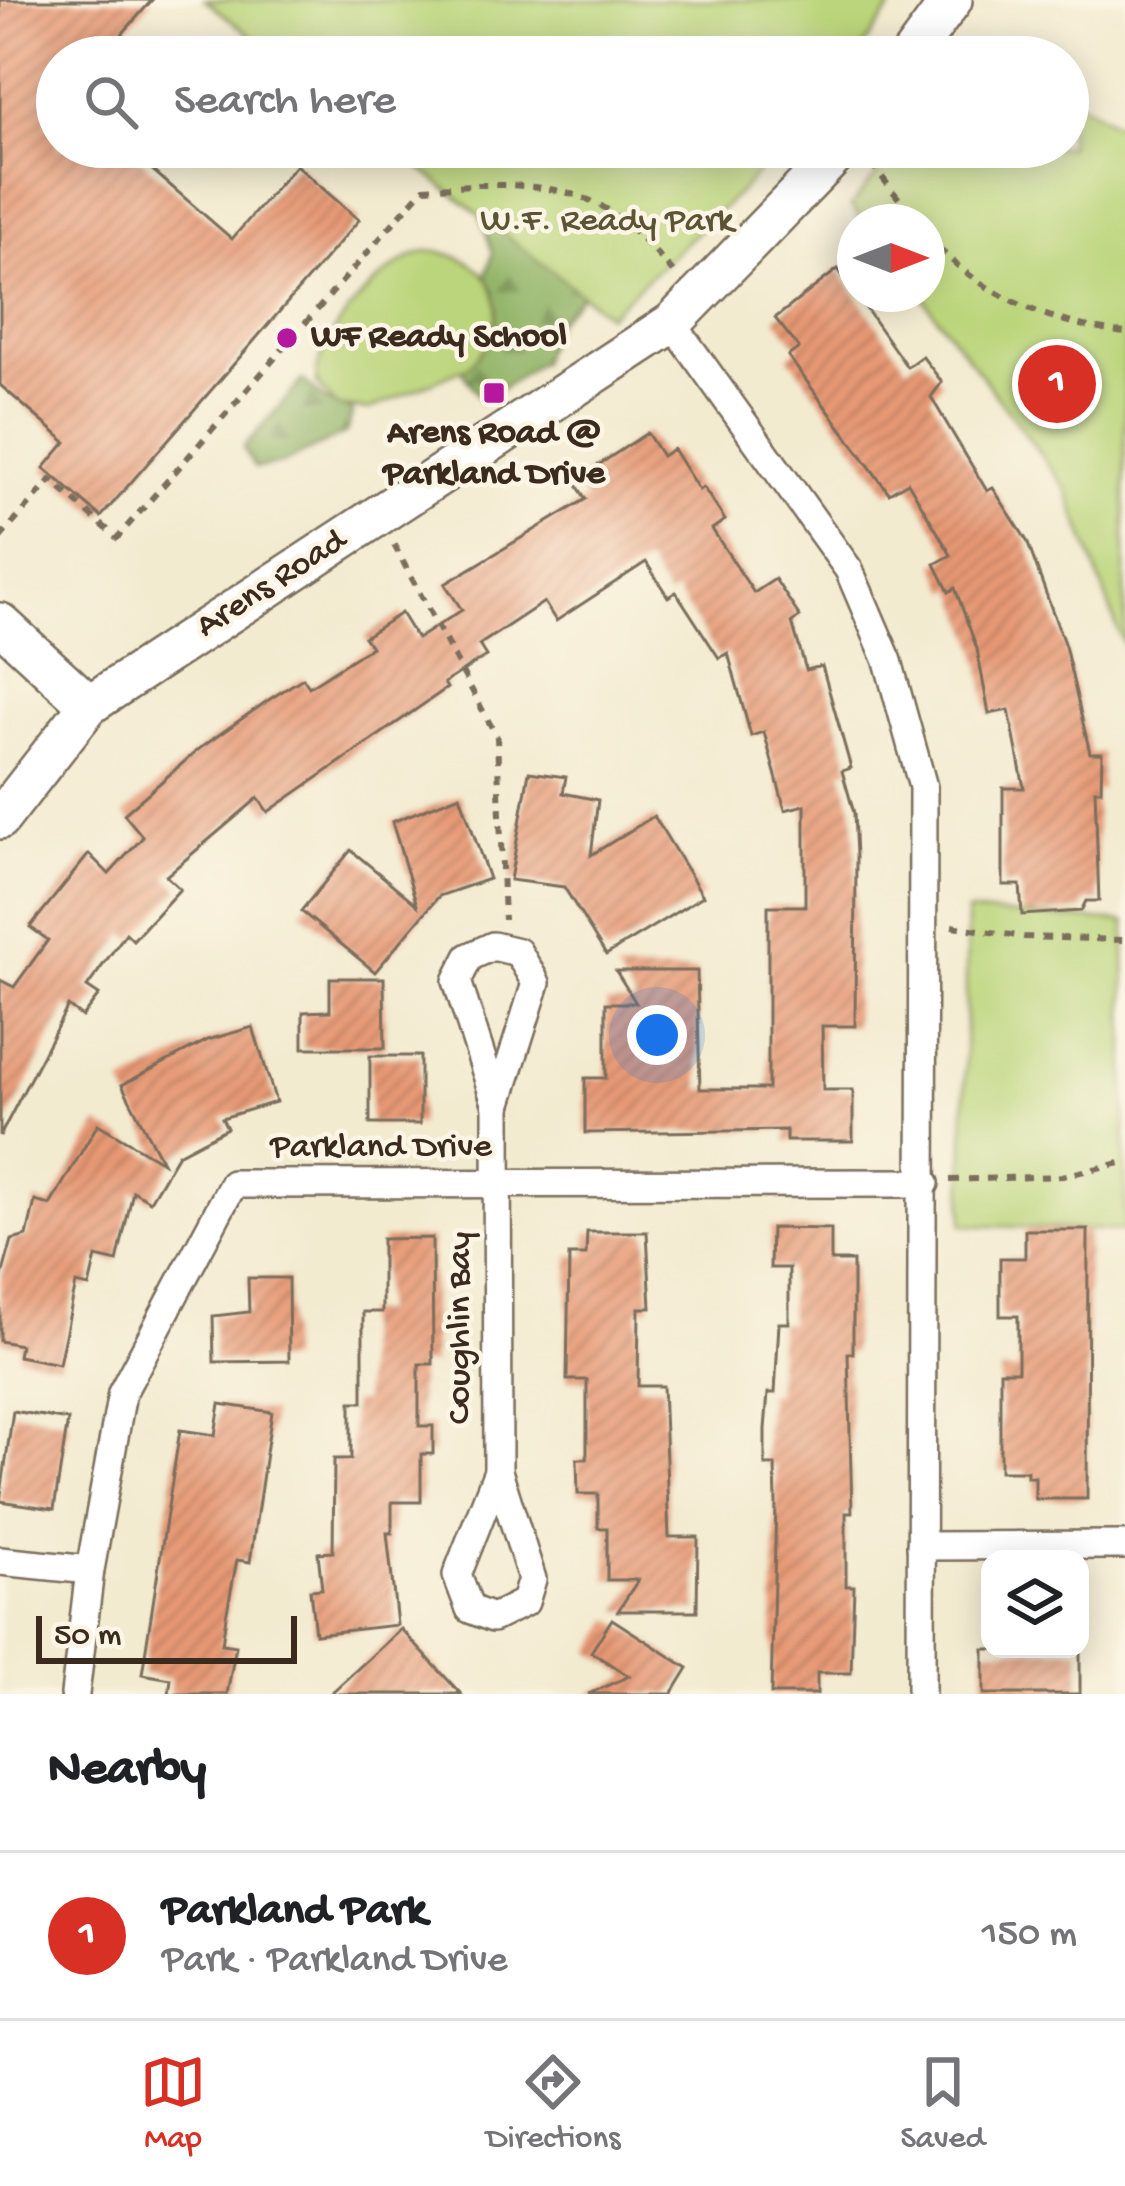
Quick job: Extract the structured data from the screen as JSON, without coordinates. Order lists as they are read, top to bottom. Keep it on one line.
{"streets":{"street":["Arens Road","Parkland Drive","Coughlin Bay"]},"crossings":[["Parkland Drive","Coughlin Bay"]],"parks":["W.F. Ready Park"],"places":{"other":["WF Ready School"],"transit":["Arens Road @ Parkland Drive"]},"scale_bar":"50 m","north":"right","page":{"search":"Search here","pins":"1","scale":"50 m","heading":"Nearby","list":[{"mark":"1","name":"Parkland Park","note":"Park · Parkland Drive","value":"150 m"}],"nav":["Map","Directions","Saved"]}}
